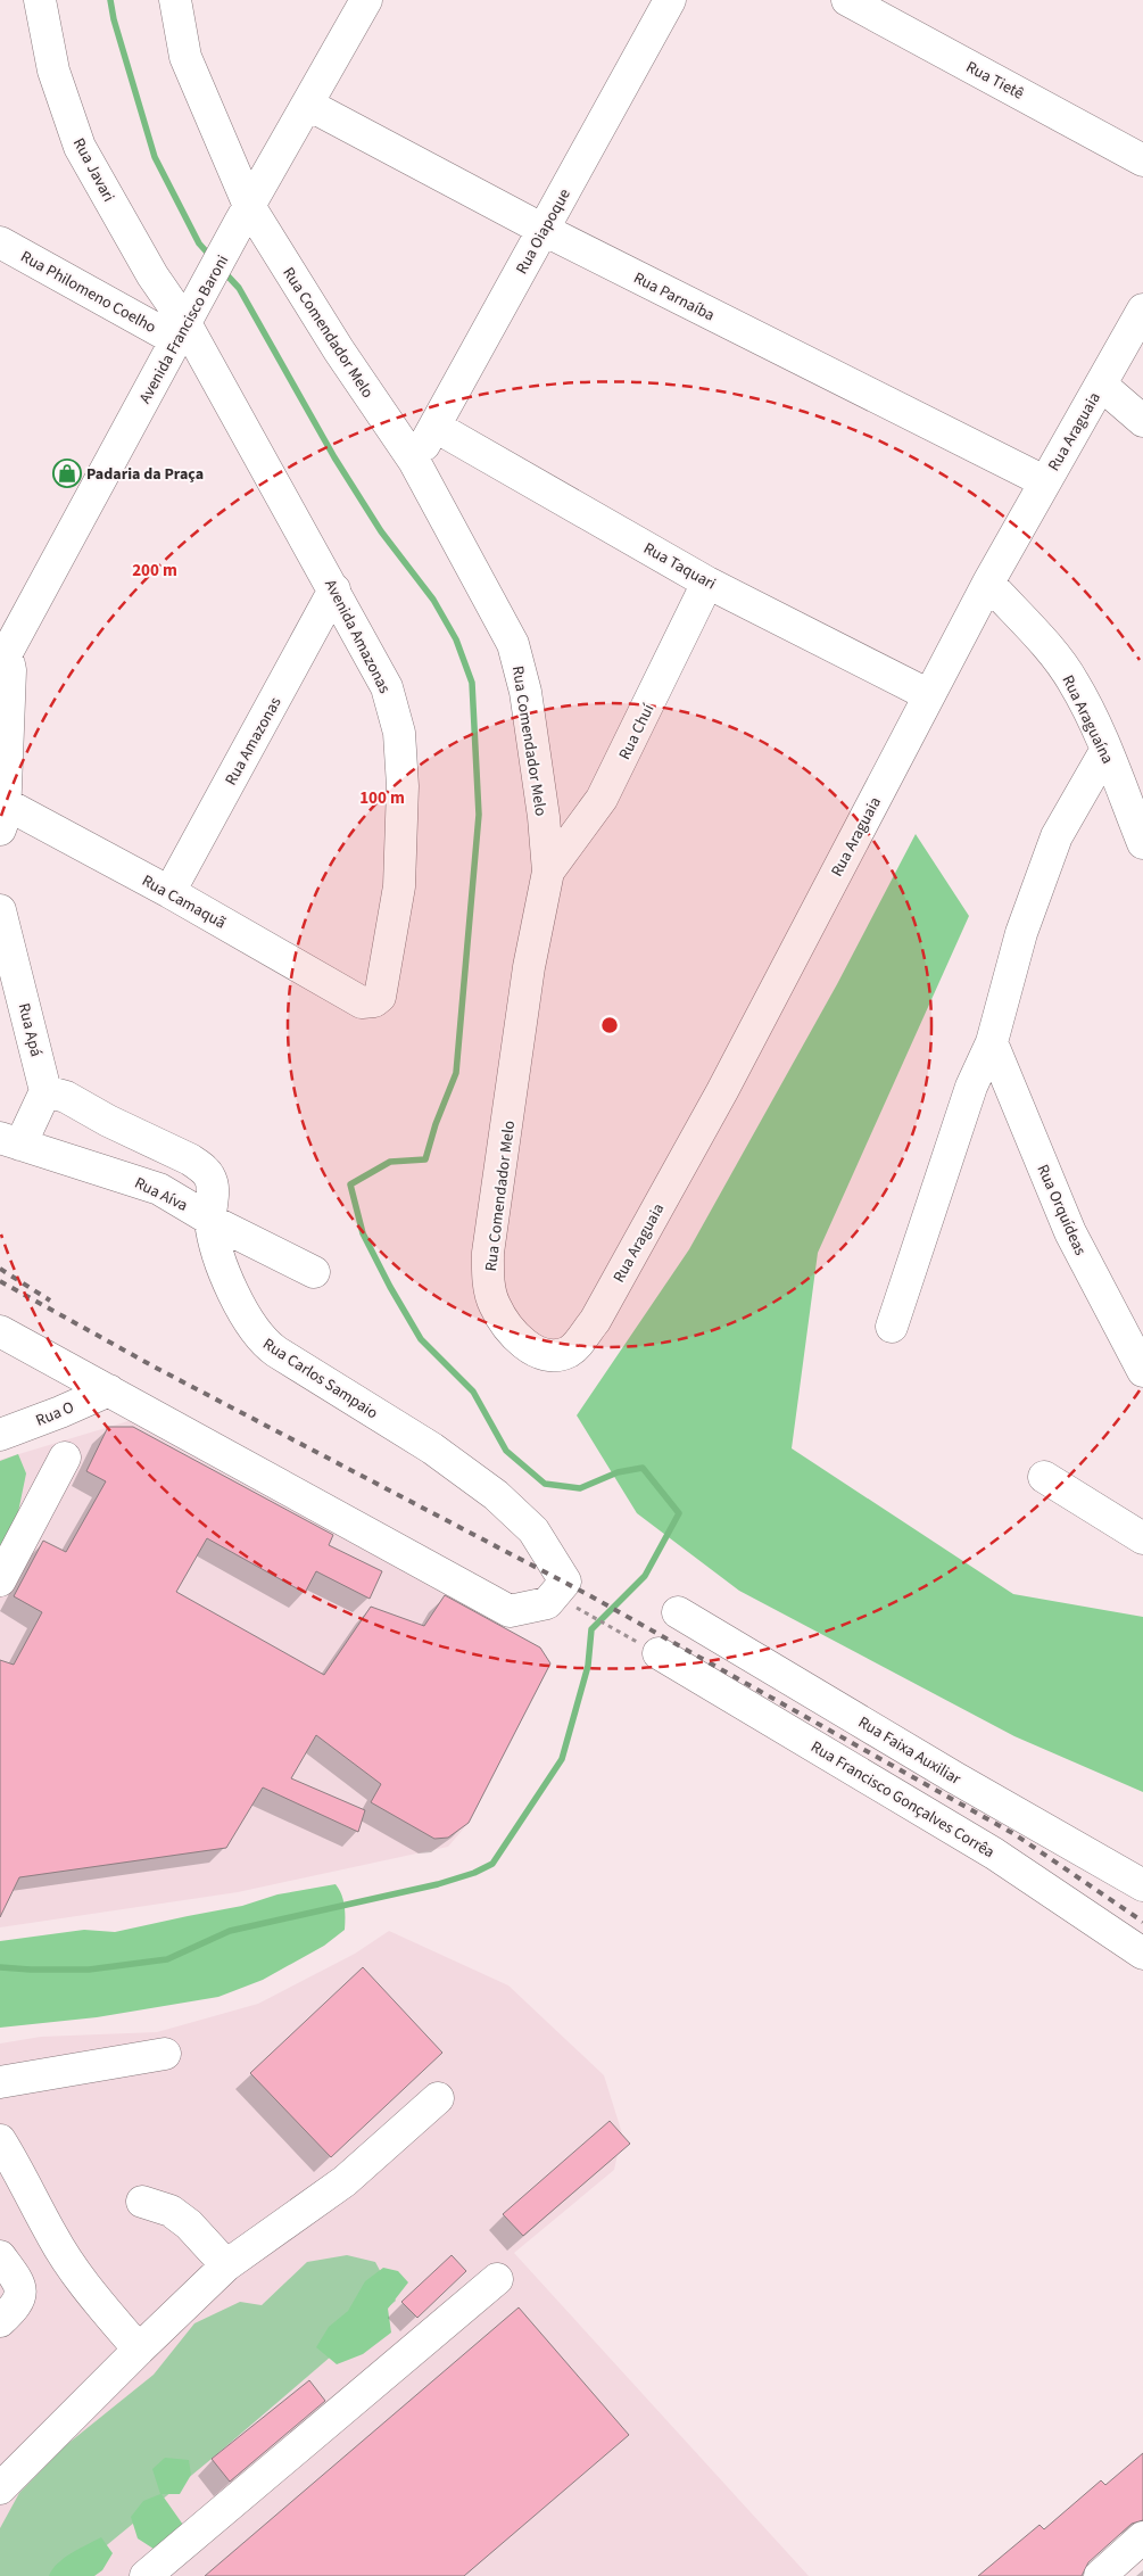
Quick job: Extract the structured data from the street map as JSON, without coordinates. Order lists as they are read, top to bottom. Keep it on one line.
{"streets":{"street":["Rua Tietê","Rua Javari","Rua Oiapoque","Rua Philomeno Coelho","Rua Parnaíba","Avenida Francisco Baroni","Rua Comendador Melo","Rua Araguaia","Rua Taquari","Avenida Amazonas","Rua Araguaína","Rua Chuí","Rua Amazonas","Rua Camaquã","Rua Apá","Rua Aíva","Rua Orquídeas","Rua Carlos Sampaio","Rua O","Rua Faixa Auxiliar","Rua Francisco Gonçalves Corrêa"]},"crossings":[["Rua Javari","Rua Philomeno Coelho"],["Rua Javari","Avenida Francisco Baroni"],["Rua Javari","Avenida Amazonas"],["Rua Oiapoque","Rua Parnaíba"],["Rua Oiapoque","Rua Comendador Melo"],["Rua Oiapoque","Rua Taquari"],["Rua Philomeno Coelho","Avenida Francisco Baroni"],["Rua Philomeno Coelho","Avenida Amazonas"],["Rua Parnaíba","Avenida Francisco Baroni"],["Rua Parnaíba","Rua Araguaia"],["Avenida Francisco Baroni","Rua Comendador Melo"],["Avenida Francisco Baroni","Avenida Amazonas"],["Avenida Francisco Baroni","Rua Camaquã"],["Rua Comendador Melo","Rua Araguaia"],["Rua Comendador Melo","Rua Chuí"],["Rua Araguaia","Rua Taquari"],["Rua Araguaia","Rua Araguaína"],["Rua Taquari","Rua Chuí"],["Avenida Amazonas","Rua Amazonas"],["Avenida Amazonas","Rua Camaquã"],["Rua Amazonas","Rua Camaquã"],["Rua Apá","Rua Carlos Sampaio"],["Rua Aíva","Rua Carlos Sampaio"]],"places":{"shop":["Padaria da Praça"]},"rings":["200 m","100 m"]}
